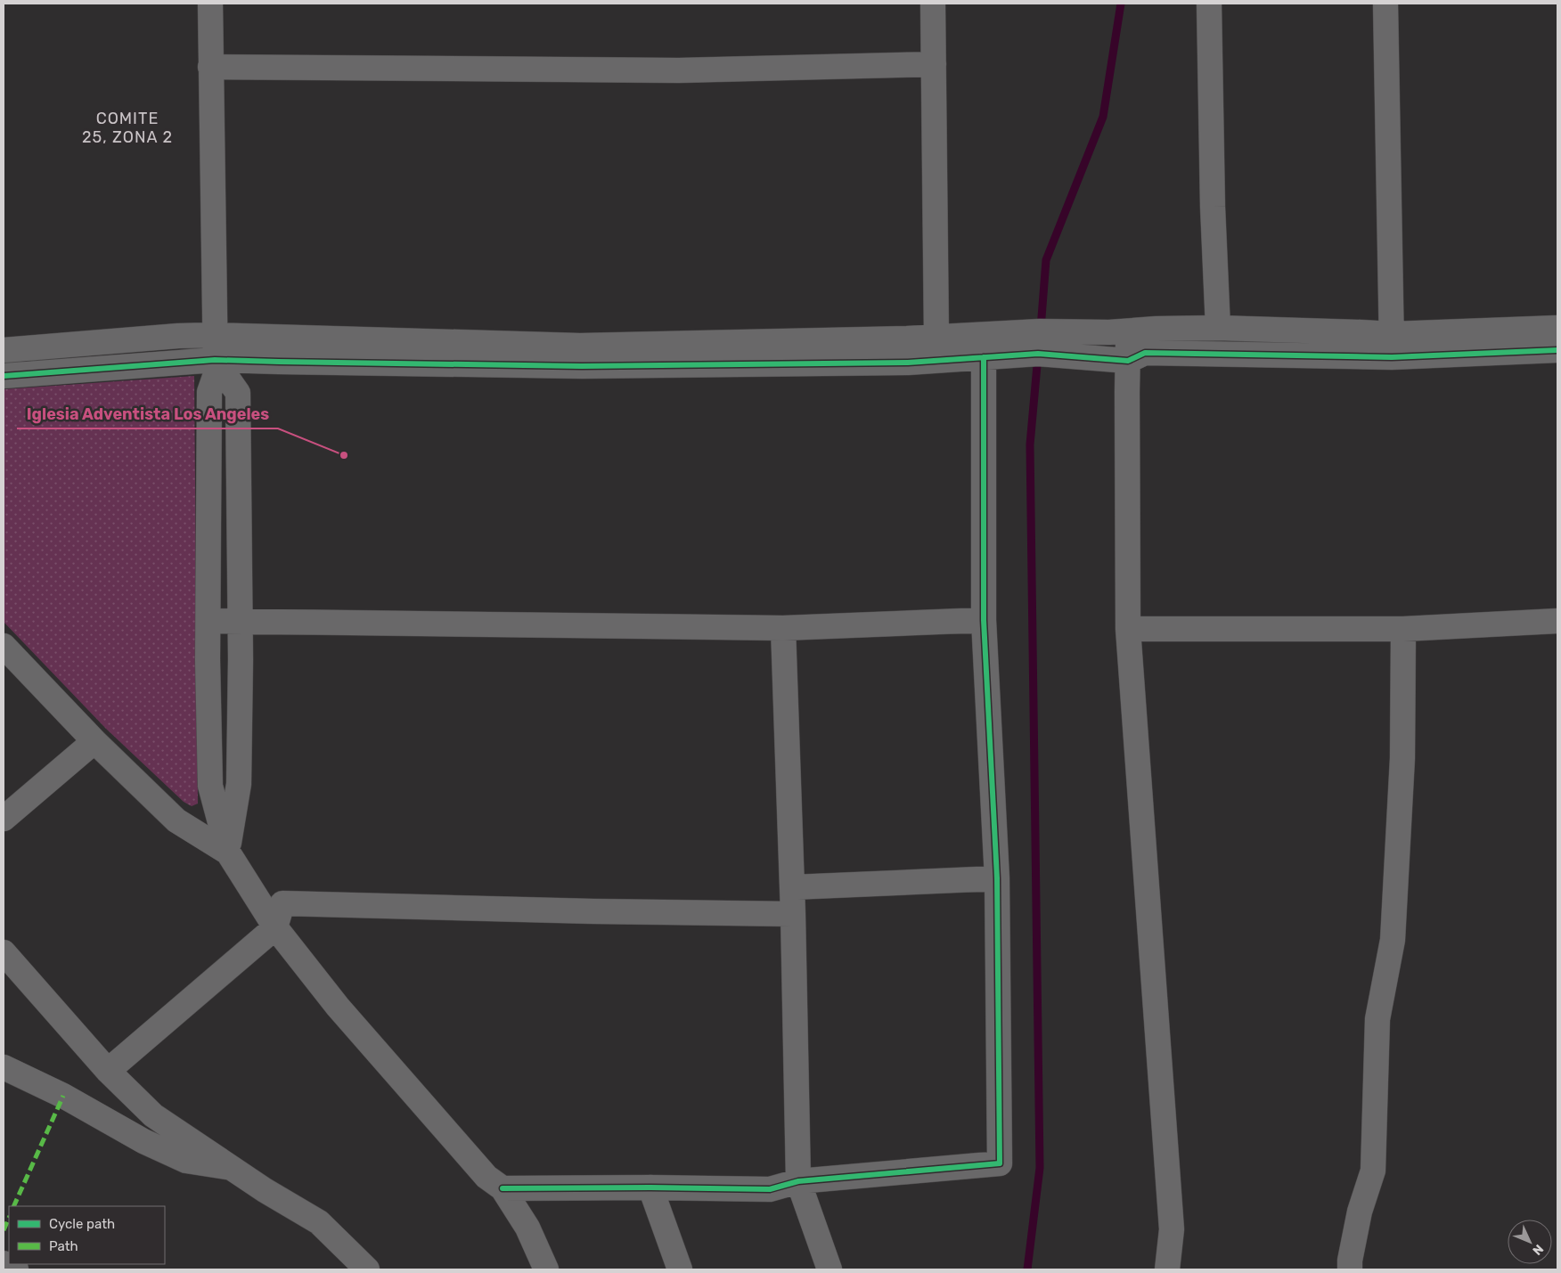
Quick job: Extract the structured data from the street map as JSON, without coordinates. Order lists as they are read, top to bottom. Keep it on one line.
{"districts":["COMITE 25, ZONA 2"],"places":["Iglesia Adventista Los Angeles"],"legend":["Cycle path","Path"],"north":"bottom right"}
